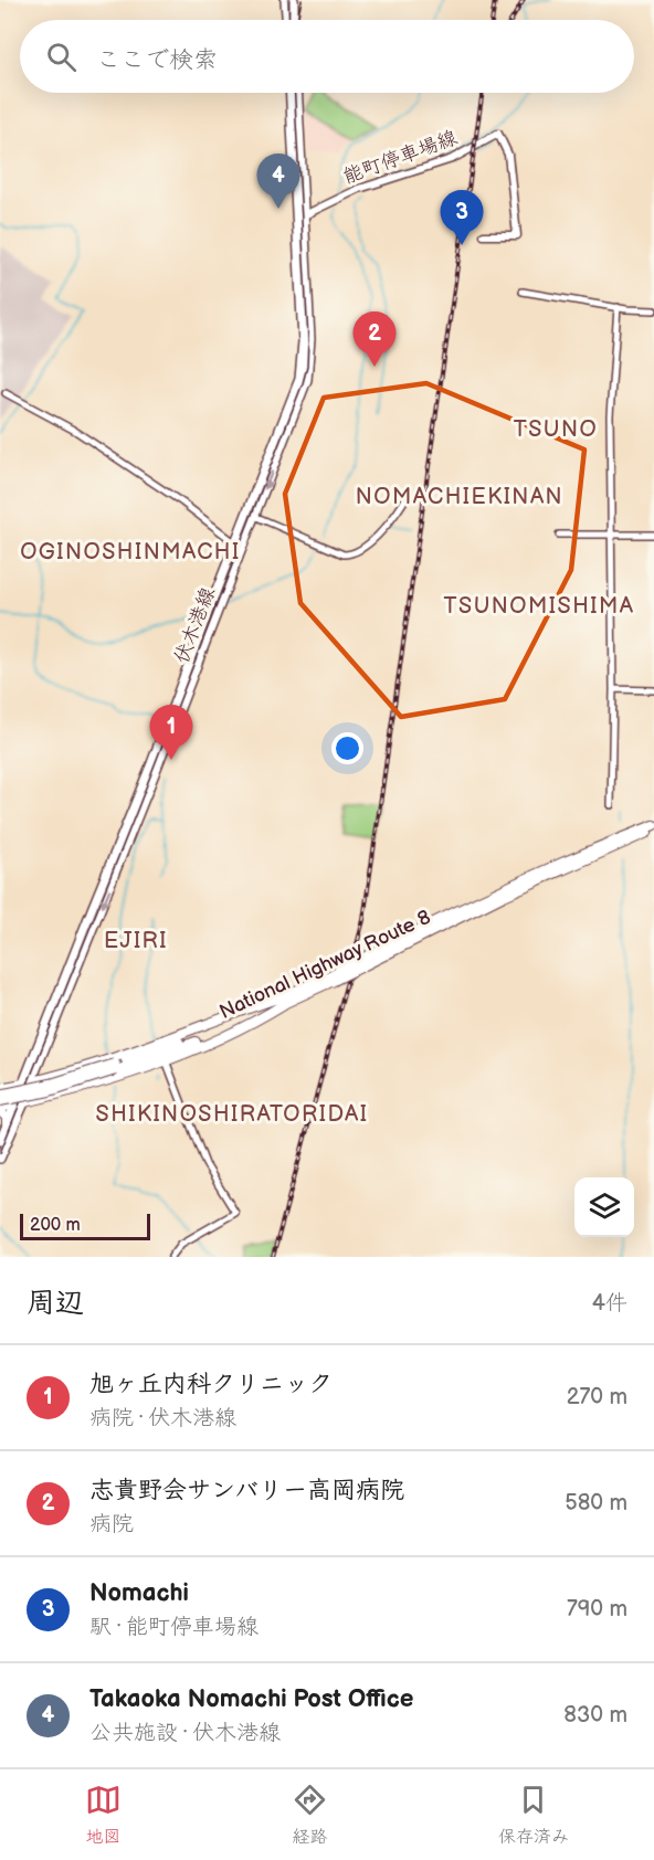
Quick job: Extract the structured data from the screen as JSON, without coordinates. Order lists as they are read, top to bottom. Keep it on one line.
{"streets":{"highway":["National Highway Route 8"],"main road":["能町停車場線","伏木港線"]},"crossings":[["能町停車場線","伏木港線"]],"districts":["TSUNO","NOMACHIEKINAN","OGINOSHINMACHI","TSUNOMISHIMA","EJIRI","SHIKINOSHIRATORIDAI"],"scale_bar":"200 m","page":{"search":"ここで検索","pins":["4","3","2","1"],"scale":"200 m","heading":["周辺","4件"],"list":[{"mark":"1","name":"旭ヶ丘内科クリニック","note":"病院 · 伏木港線","value":"270 m"},{"mark":"2","name":"志貴野会サンバリー高岡病院","note":"病院","value":"580 m"},{"mark":"3","name":"Nomachi","note":"駅 · 能町停車場線","value":"790 m"},{"mark":"4","name":"Takaoka Nomachi Post Office","note":"公共施設 · 伏木港線","value":"830 m"}],"nav":["地図","経路","保存済み"]}}
